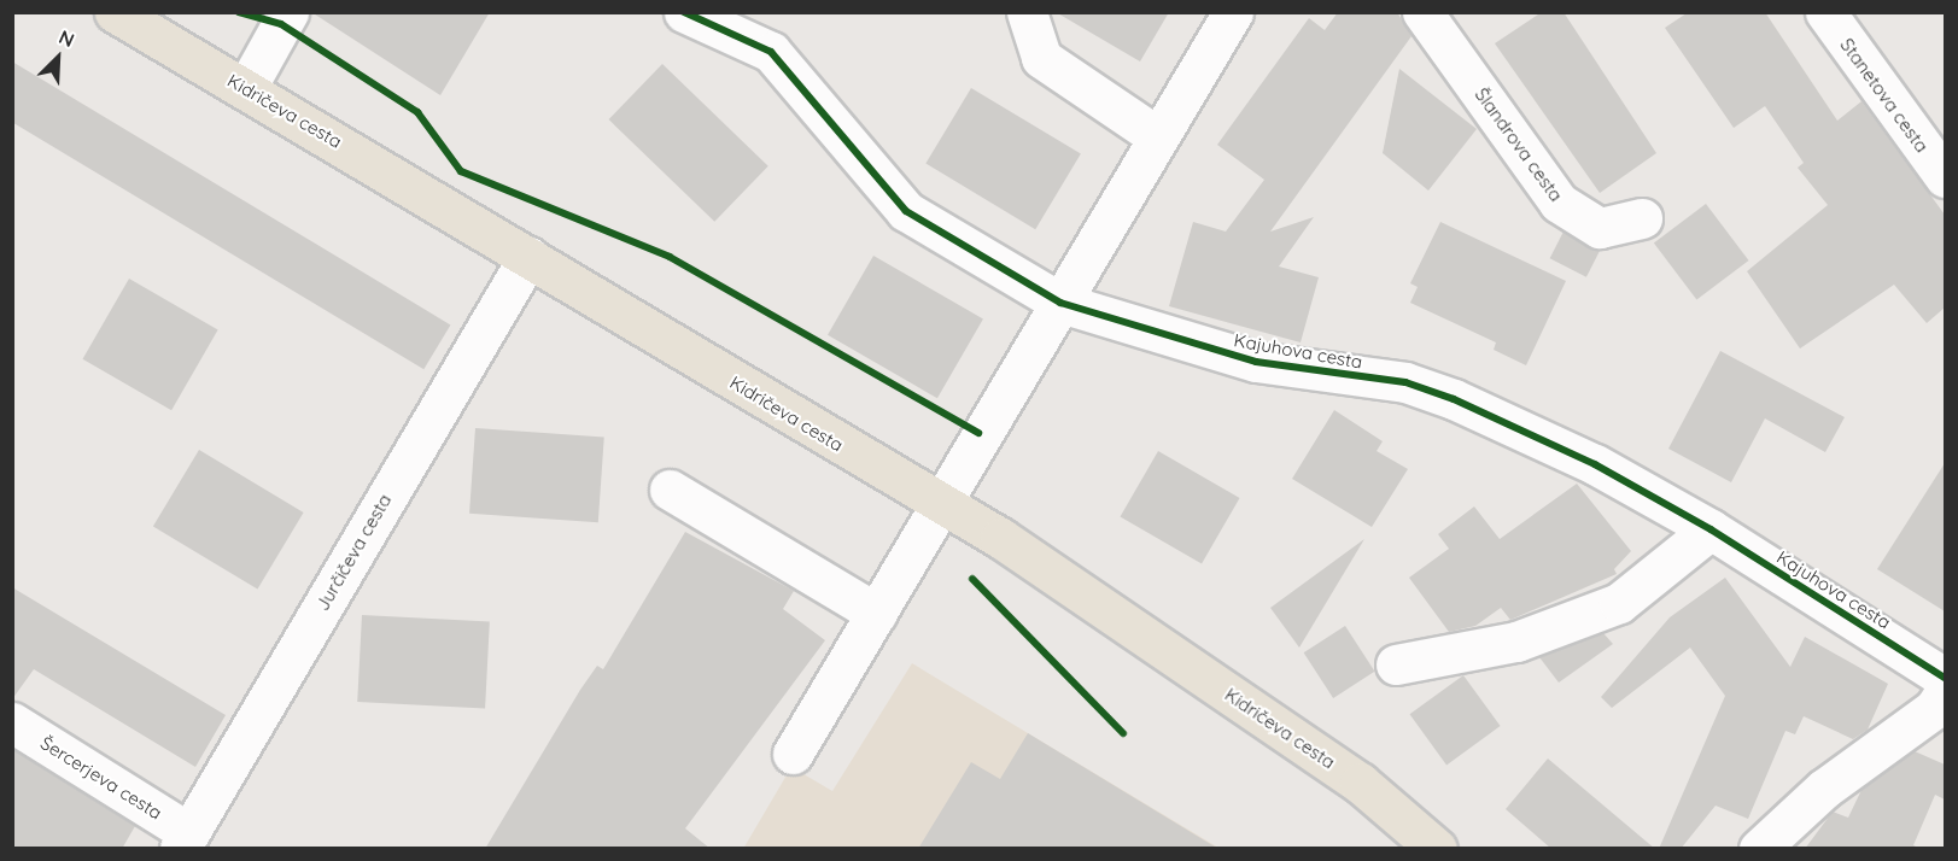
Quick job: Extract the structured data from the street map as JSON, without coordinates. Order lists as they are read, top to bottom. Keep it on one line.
{"streets":{"main road":["Kidričeva cesta"],"street":["Stanetova cesta","Šlandrova cesta","Kajuhova cesta","Jurčičeva cesta","Šercerjeva cesta"]},"crossings":[["Kidričeva cesta","Jurčičeva cesta"],["Jurčičeva cesta","Šercerjeva cesta"]],"north":"top right"}
